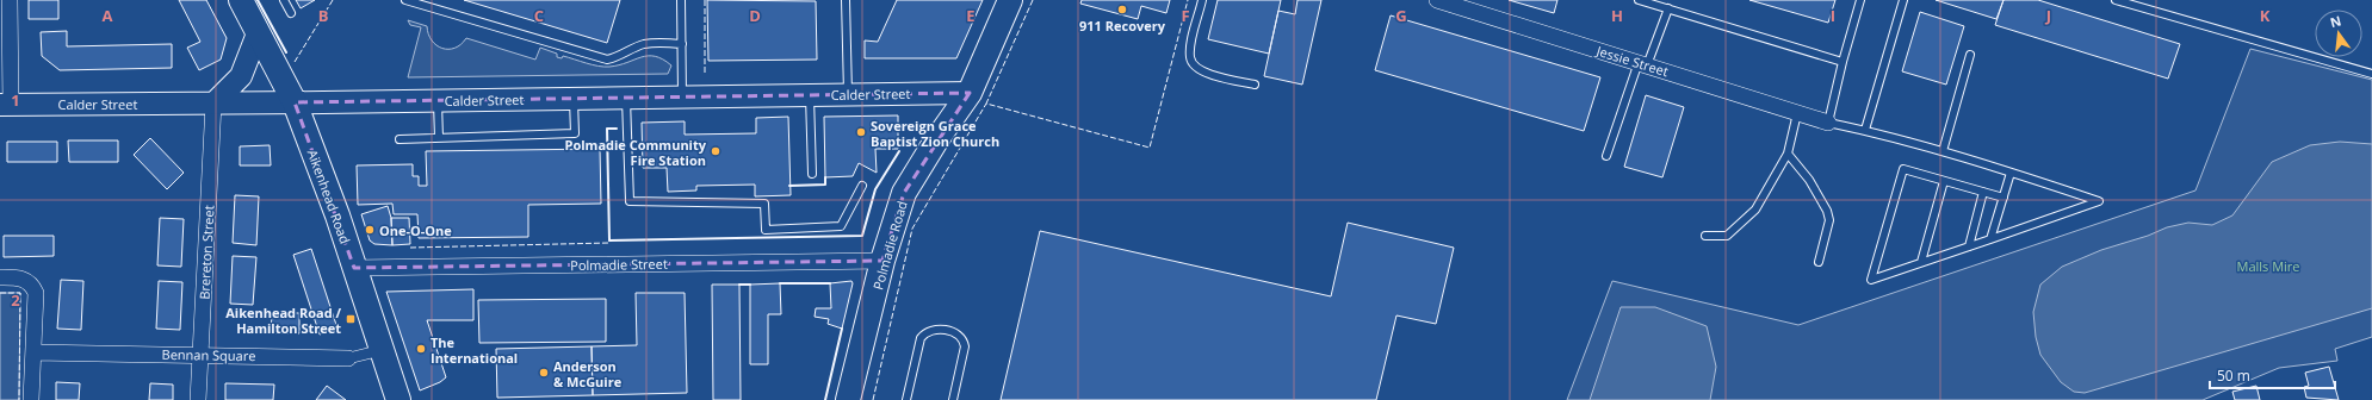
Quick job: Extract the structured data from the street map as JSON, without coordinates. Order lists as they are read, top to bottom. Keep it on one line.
{"streets":{"main road":["Calder Street","Aikenhead Road","Polmadie Road"],"street":["Jessie Street","Brereton Street","Polmadie Street","Bennan Square"]},"crossings":[["Calder Street","Aikenhead Road"],["Calder Street","Polmadie Road"],["Calder Street","Brereton Street"],["Aikenhead Road","Polmadie Street"],["Aikenhead Road","Bennan Square"],["Polmadie Road","Polmadie Street"],["Brereton Street","Bennan Square"]],"parks":["Malls Mire"],"places":{"other":["911 Recovery","Sovereign Grace Baptist Zion Church","Polmadie Community Fire Station","One-O-One","The International","Anderson & McGuire"],"transit":["Aikenhead Road / Hamilton Street"]},"scale_bar":"50 m","north":"top","grid":{"columns":["A","B","C","D","E","F","G","H","I","J","K"],"rows":["1","2"]}}
